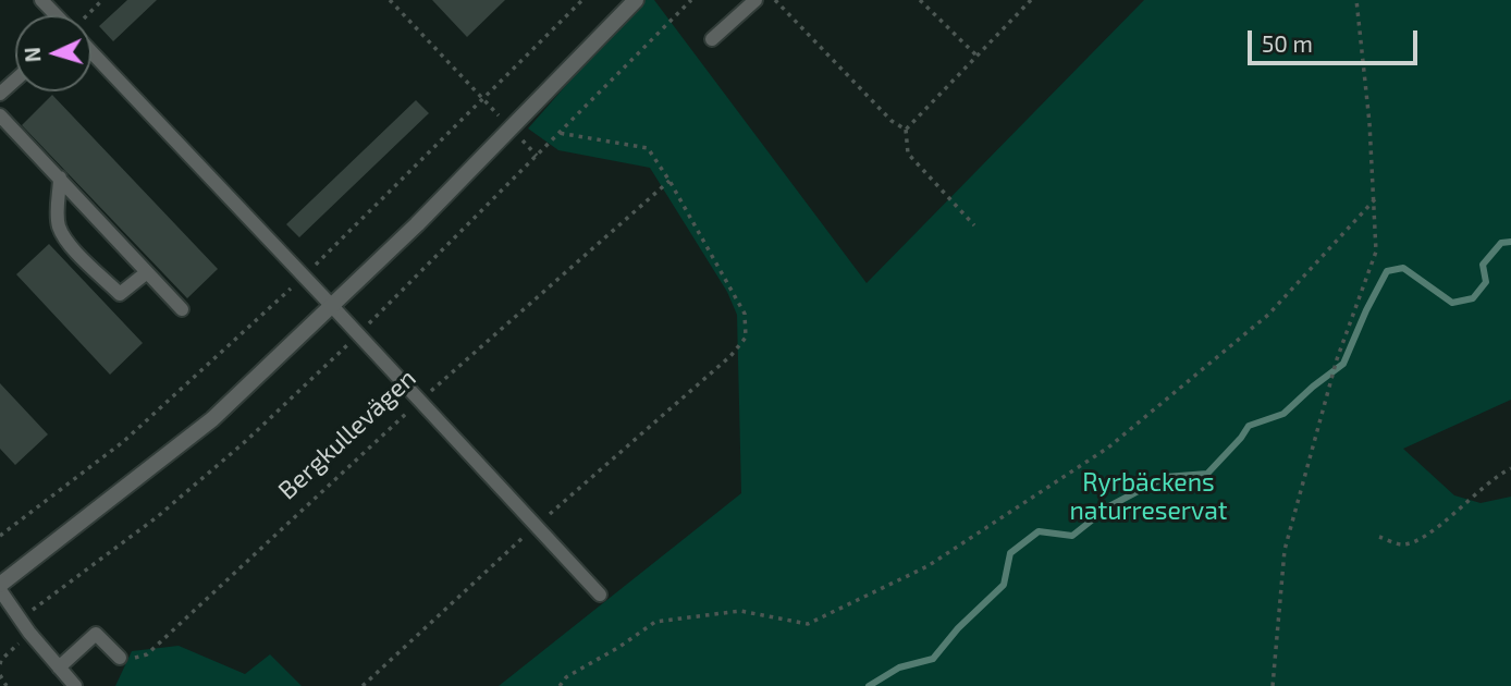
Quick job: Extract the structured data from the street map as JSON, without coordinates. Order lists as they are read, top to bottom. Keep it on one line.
{"streets":{"path":["Bergkullevägen"]},"parks":["Ryrbäckens naturreservat"],"scale_bar":"50 m","north":"left"}
